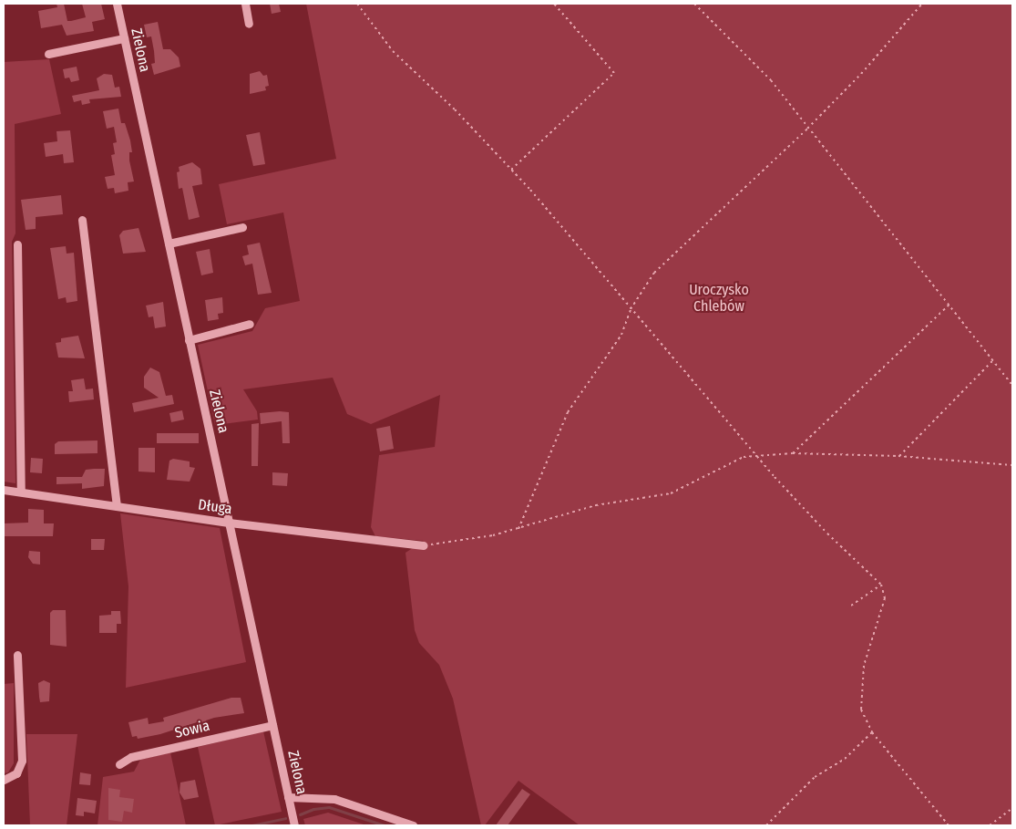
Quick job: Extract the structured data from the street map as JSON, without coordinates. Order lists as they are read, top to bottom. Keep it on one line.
{"streets":{"street":["Zielona","Długa","Sowia"]},"crossings":[["Zielona","Długa"],["Zielona","Sowia"]],"parks":["Uroczysko Chlebów"]}
